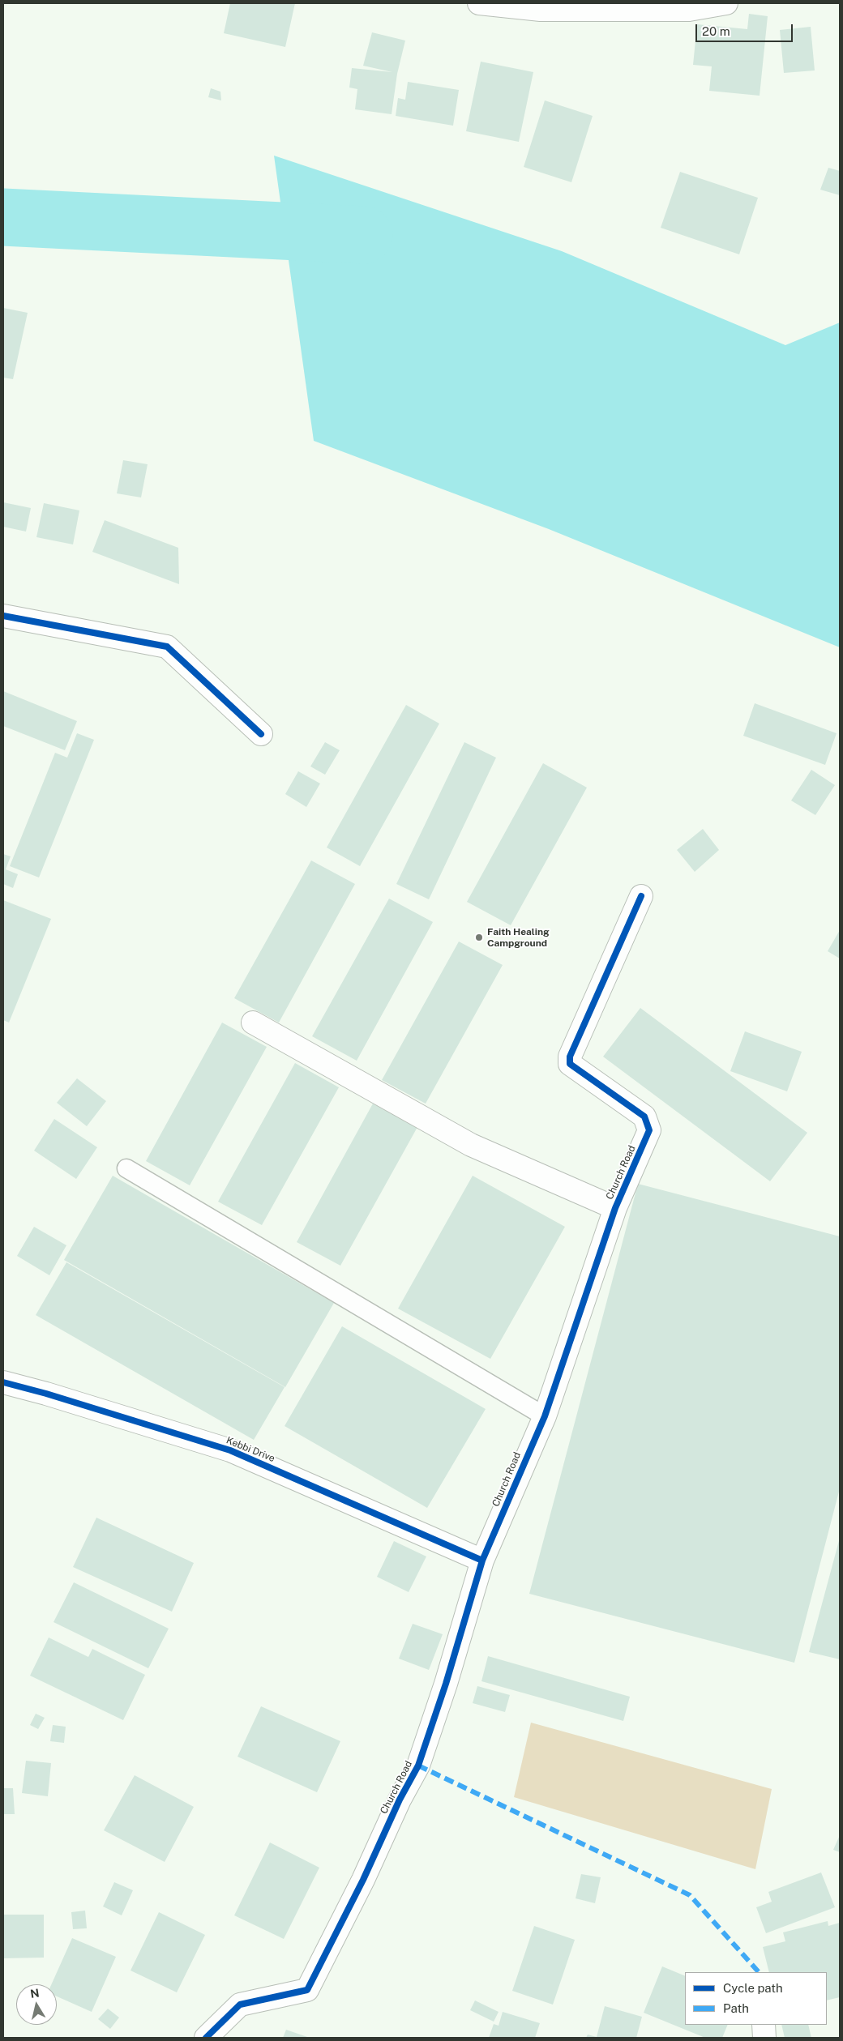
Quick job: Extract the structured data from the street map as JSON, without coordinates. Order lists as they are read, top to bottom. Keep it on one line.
{"streets":{"street":["Church Road","Kebbi Drive"]},"crossings":[["Church Road","Kebbi Drive"]],"places":["Faith Healing Campground"],"legend":["Cycle path","Path"],"scale_bar":"20 m","north":"top"}
